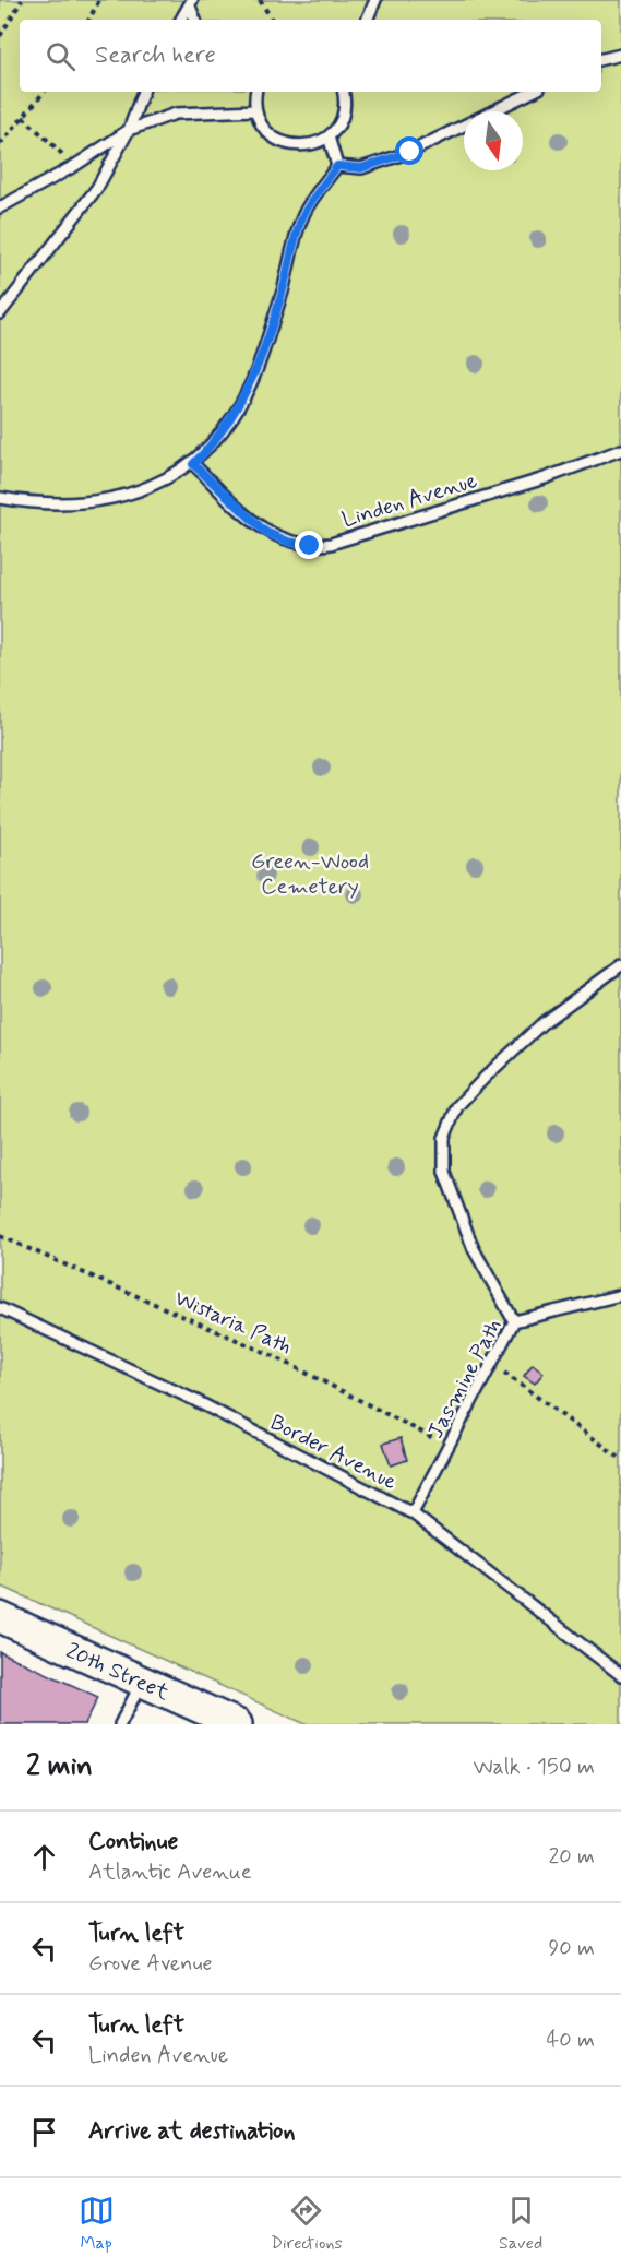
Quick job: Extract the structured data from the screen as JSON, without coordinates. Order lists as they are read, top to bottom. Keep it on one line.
{"streets":{"main road":["20th Street"],"lane":["Linden Avenue","Jasmine Path","Border Avenue"],"path":["Wistaria Path"]},"crossings":[["Wistaria Path","Jasmine Path"],["Jasmine Path","Border Avenue"]],"parks":["Green-Wood Cemetery"],"north":"bottom","page":{"search":"Search here","heading":["2 min","Walk · 150 m"],"list":[["Continue","Atlantic Avenue","20 m"],["Turn left","Grove Avenue","90 m"],["Turn left","Linden Avenue","40 m"],"Arrive at destination"],"nav":["Map","Directions","Saved"]}}
